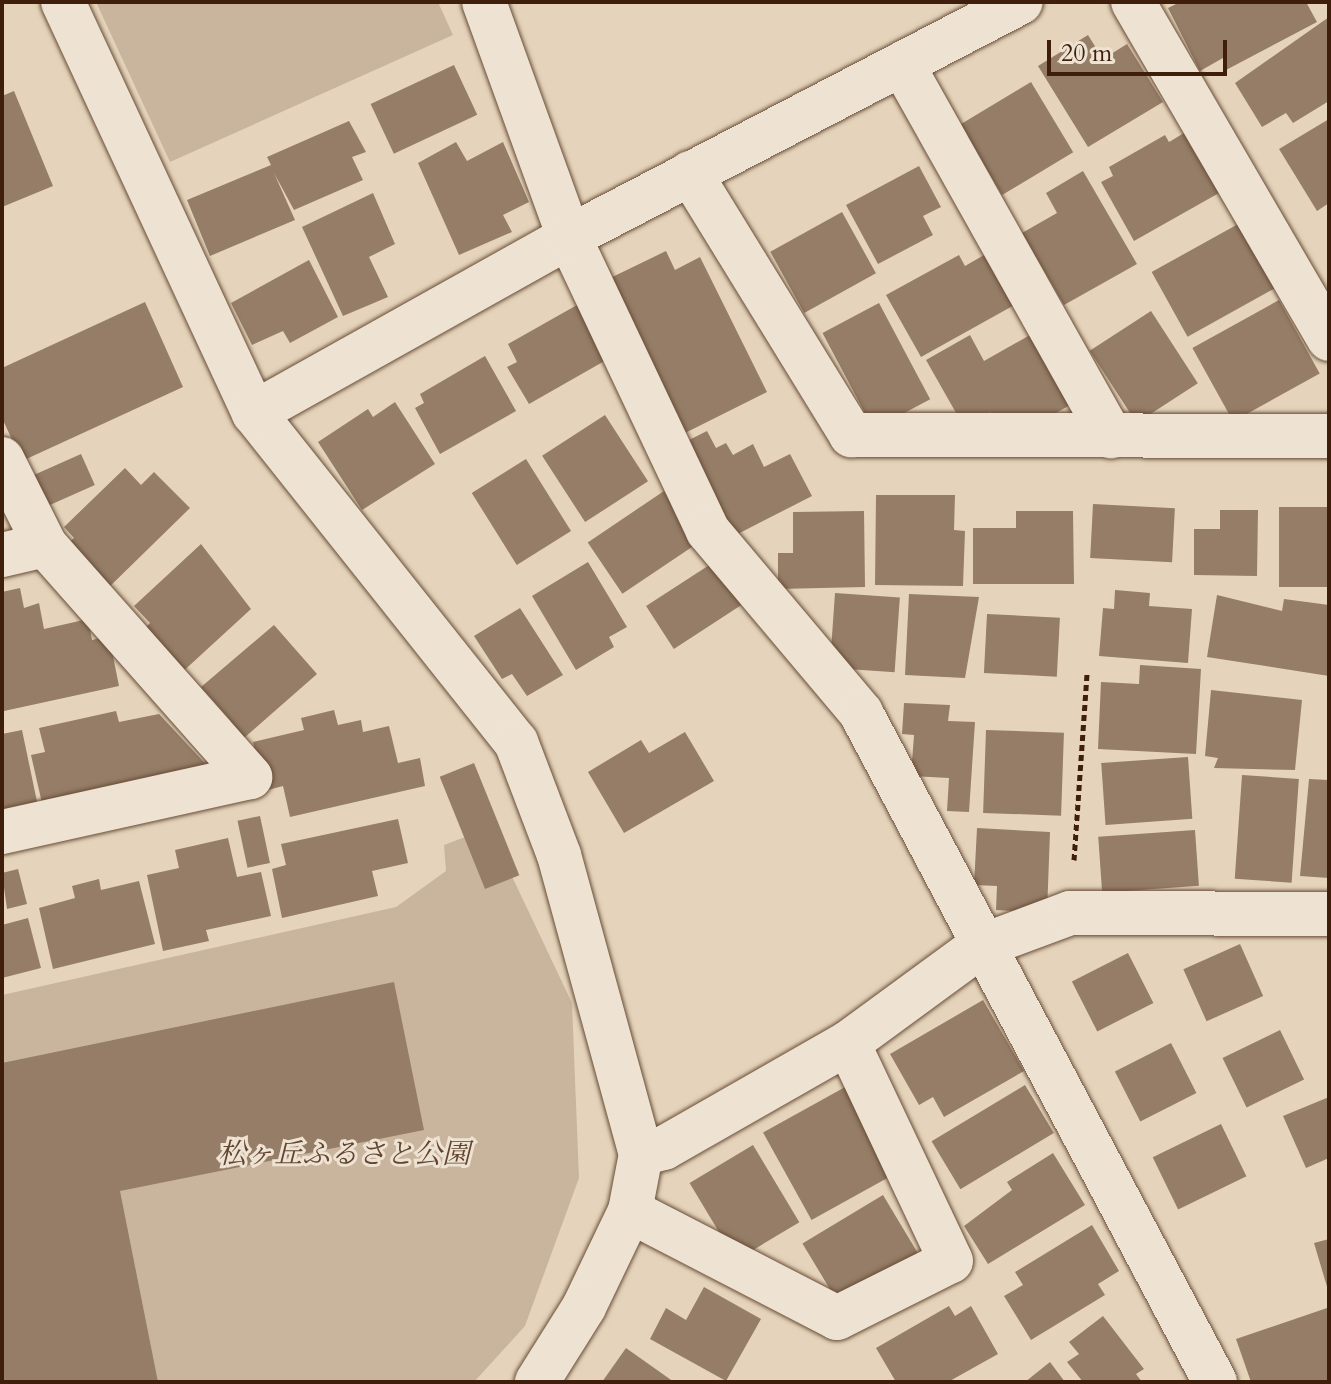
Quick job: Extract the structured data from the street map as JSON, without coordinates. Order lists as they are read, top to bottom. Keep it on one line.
{"parks":["松ヶ丘ふるさと公園"],"scale_bar":"20 m"}
